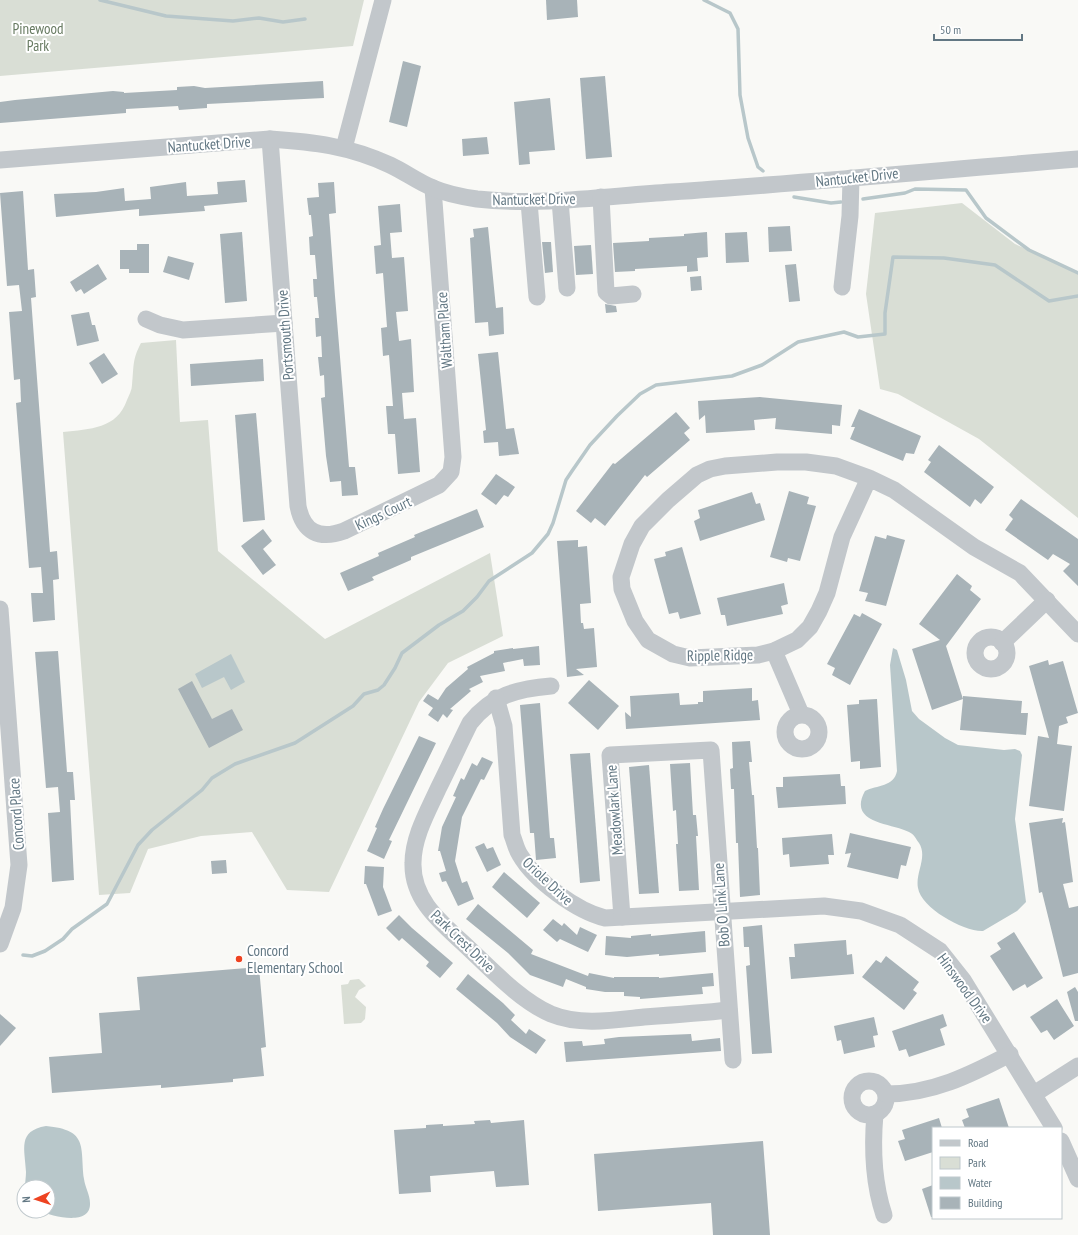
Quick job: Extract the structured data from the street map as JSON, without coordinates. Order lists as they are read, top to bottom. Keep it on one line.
{"streets":{"street":["Nantucket Drive","Waltham Place","Portsmouth Drive","Kings Court","Ripple Ridge","Meadowlark Lane","Concord Place","Oriole Drive","Bob O Link Lane","Park Crest Drive","Hinswood Drive"]},"crossings":[["Nantucket Drive","Waltham Place"],["Nantucket Drive","Portsmouth Drive"],["Waltham Place","Kings Court"],["Portsmouth Drive","Kings Court"],["Meadowlark Lane","Oriole Drive"],["Meadowlark Lane","Bob O Link Lane"],["Oriole Drive","Bob O Link Lane"],["Oriole Drive","Park Crest Drive"],["Oriole Drive","Hinswood Drive"],["Bob O Link Lane","Park Crest Drive"],["Bob O Link Lane","Hinswood Drive"]],"parks":["Pinewood Park"],"places":["Concord Elementary School"],"legend":["Road","Park","Water","Building"],"scale_bar":"50 m","north":"left"}
